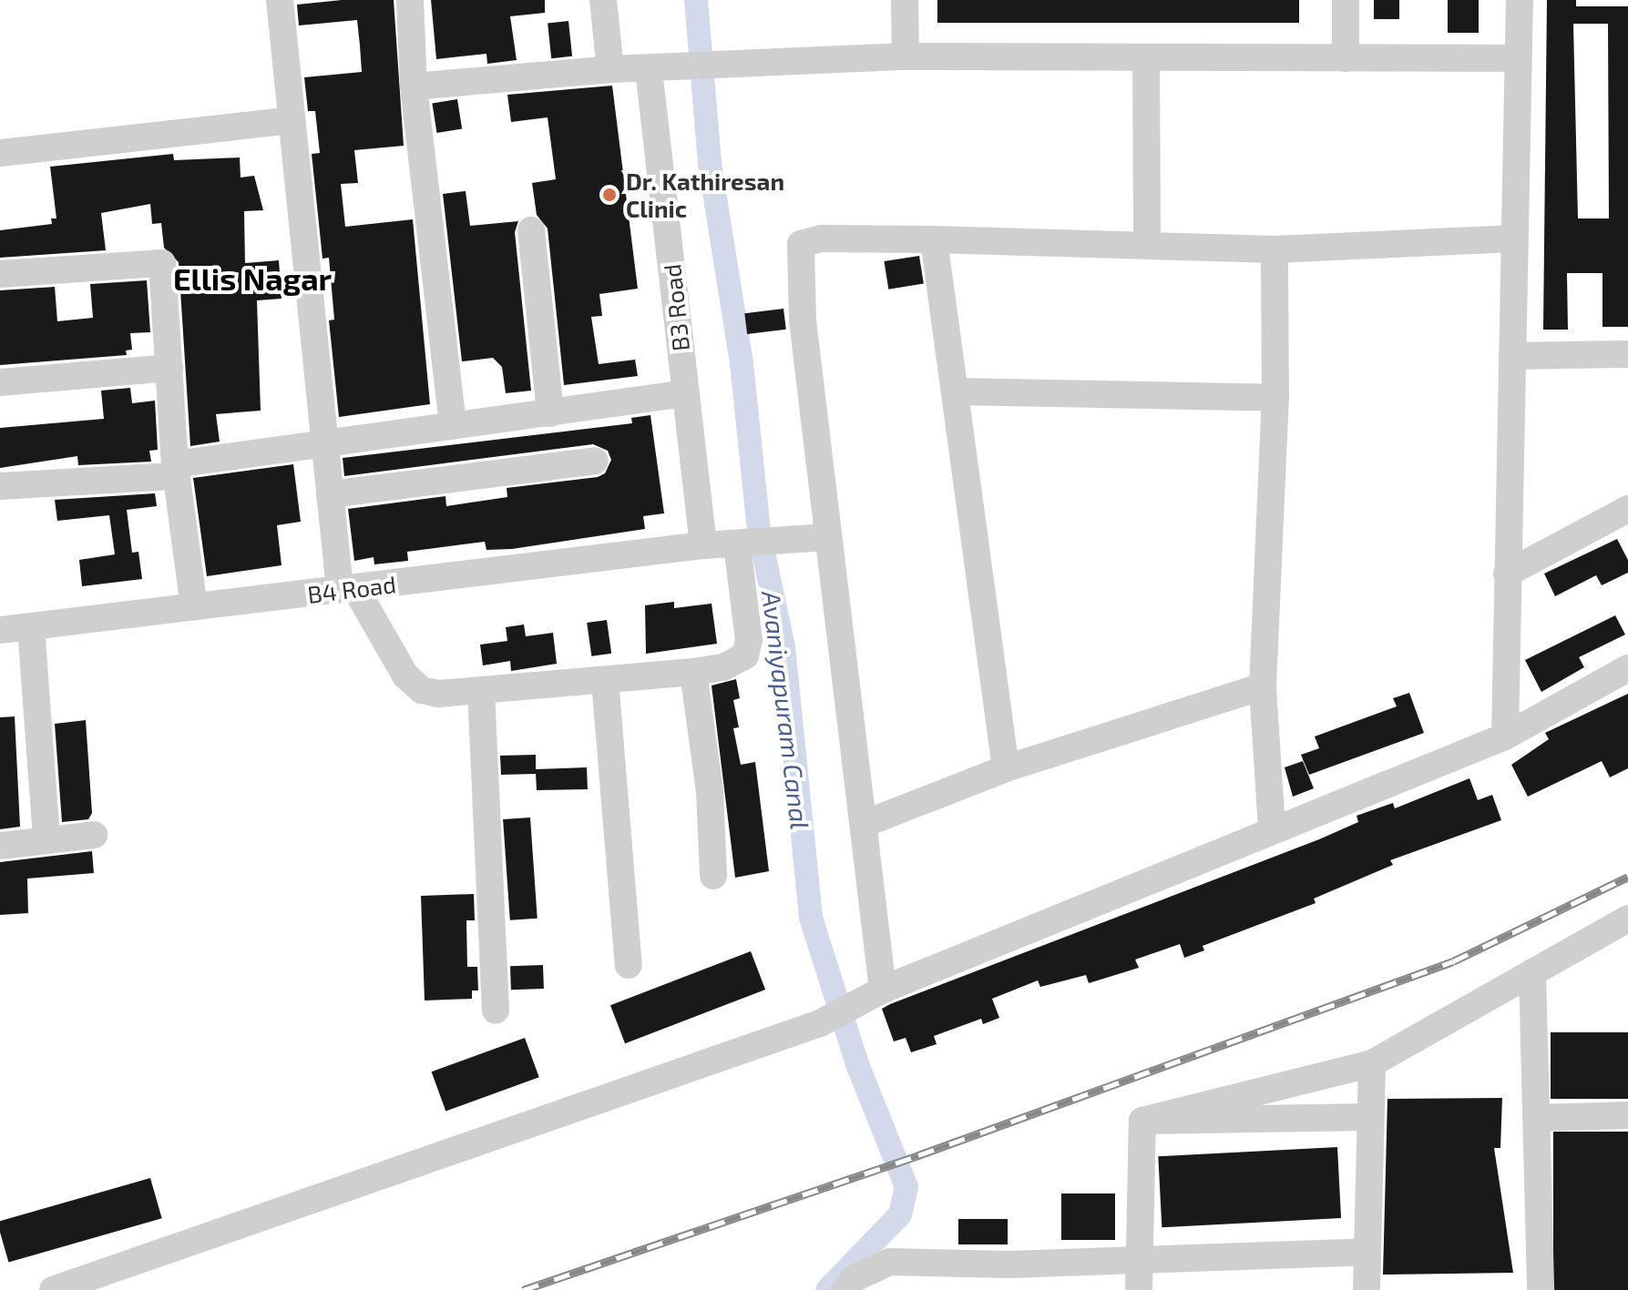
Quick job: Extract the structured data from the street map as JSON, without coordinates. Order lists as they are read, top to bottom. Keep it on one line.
{"streets":{"street":["B3 Road","B4 Road"]},"crossings":[["B3 Road","B4 Road"]],"districts":["Ellis Nagar"],"water":["Avaniyapuram Canal"],"places":["Dr. Kathiresan Clinic"]}
